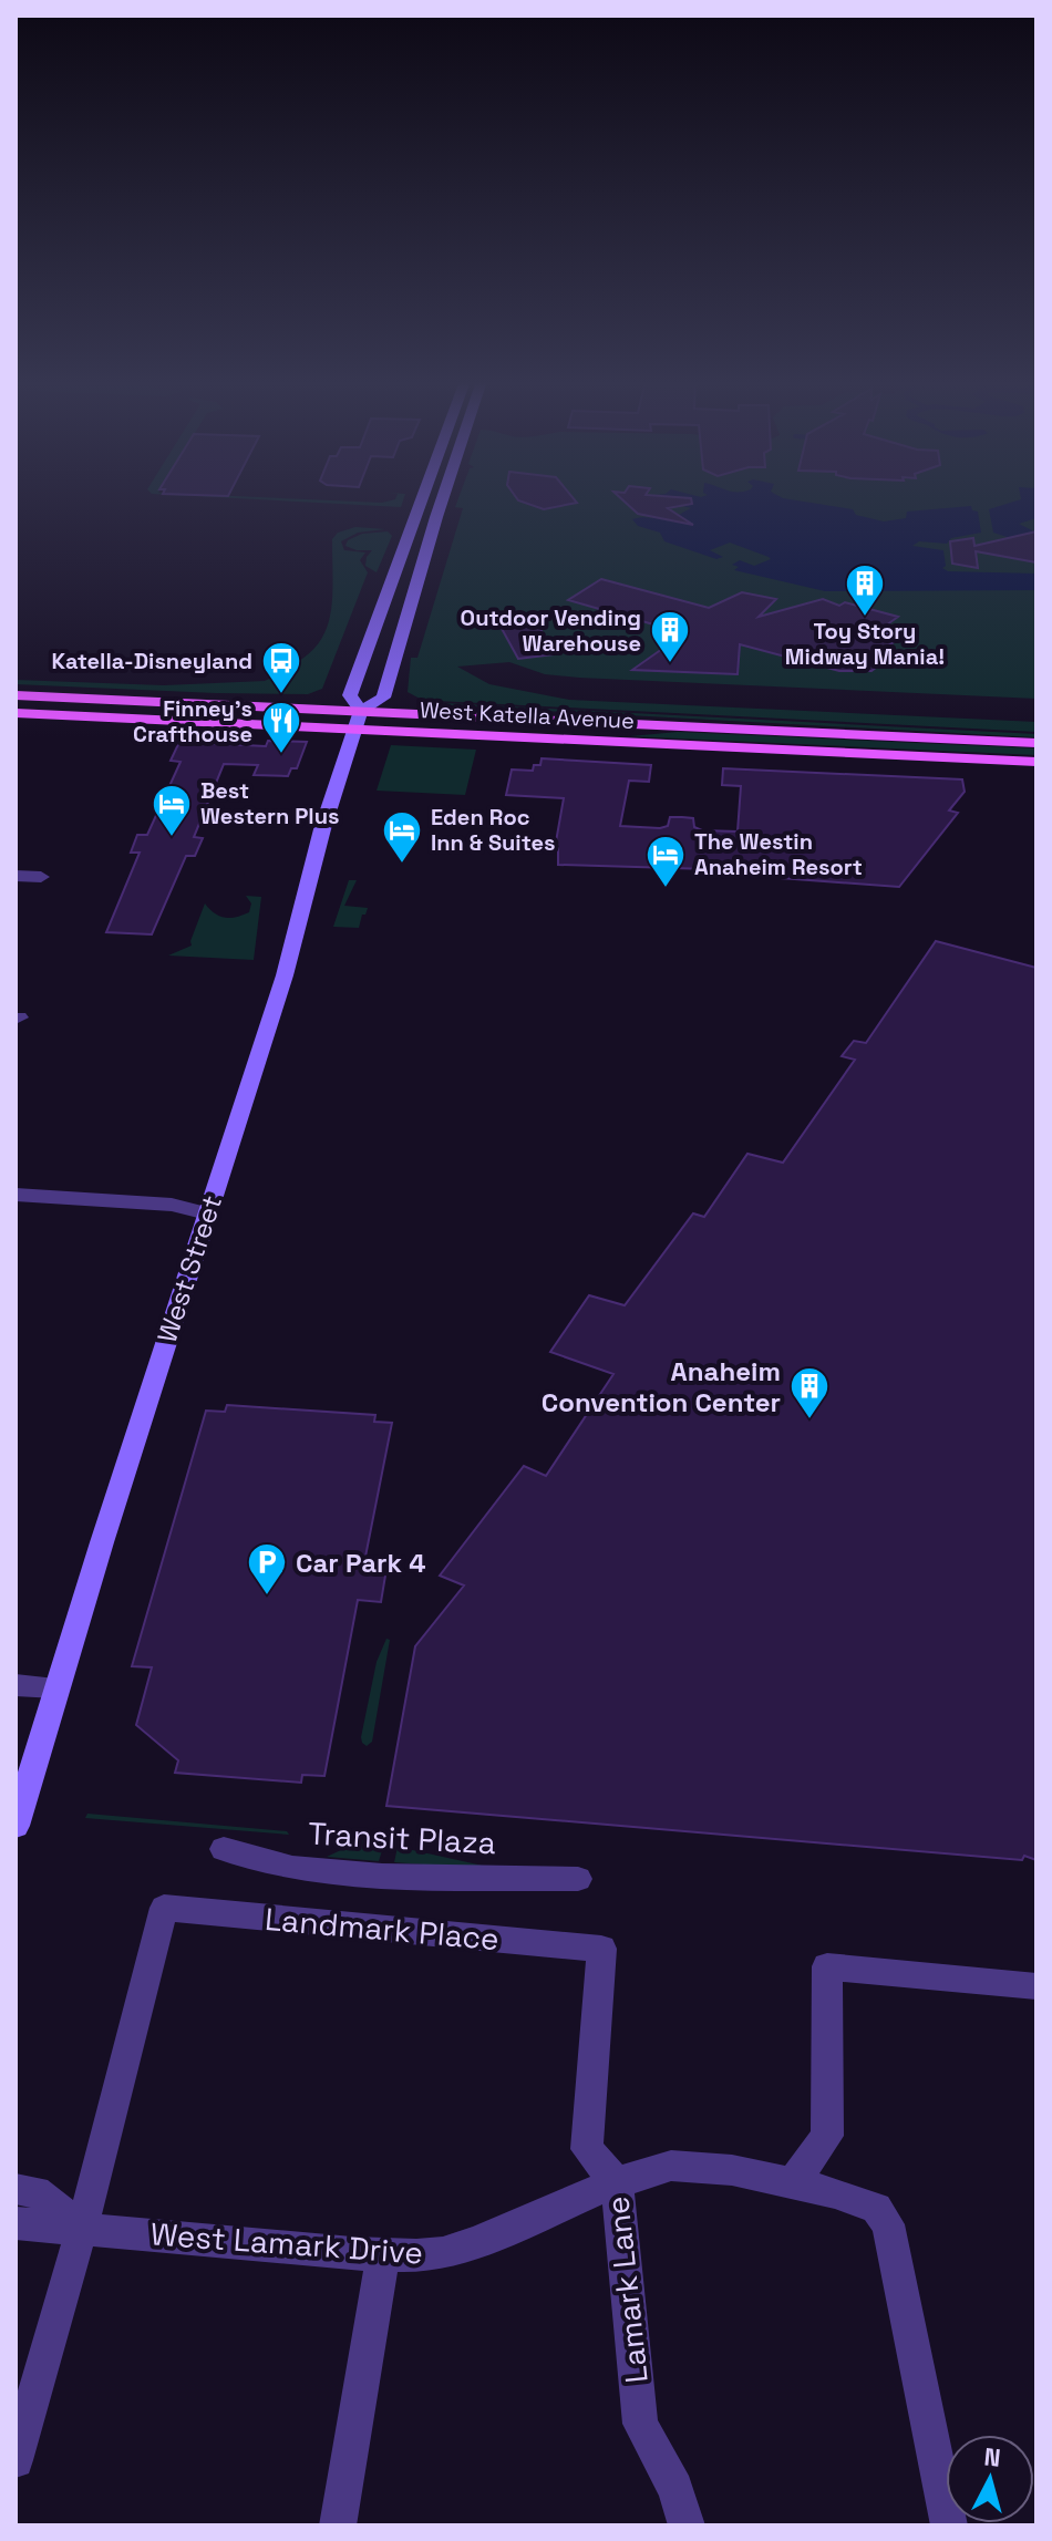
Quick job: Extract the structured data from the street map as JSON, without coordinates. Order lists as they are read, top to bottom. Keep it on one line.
{"streets":{"main road":["West Katella Avenue","West Street"],"street":["Transit Plaza","Landmark Place","West Lamark Drive","Lamark Lane"]},"crossings":[["West Katella Avenue","West Street"],["Landmark Place","West Lamark Drive"],["Landmark Place","Lamark Lane"],["West Lamark Drive","Lamark Lane"]],"places":{"building":["Toy Story Midway Mania!","Outdoor Vending Warehouse","Anaheim Convention Center"],"bus stop":["Katella-Disneyland"],"restaurant":["Finney's Crafthouse"],"hotel":["Best Western Plus","Eden Roc Inn & Suites","The Westin Anaheim Resort"],"parking":["Car Park 4"]},"north":"top"}
